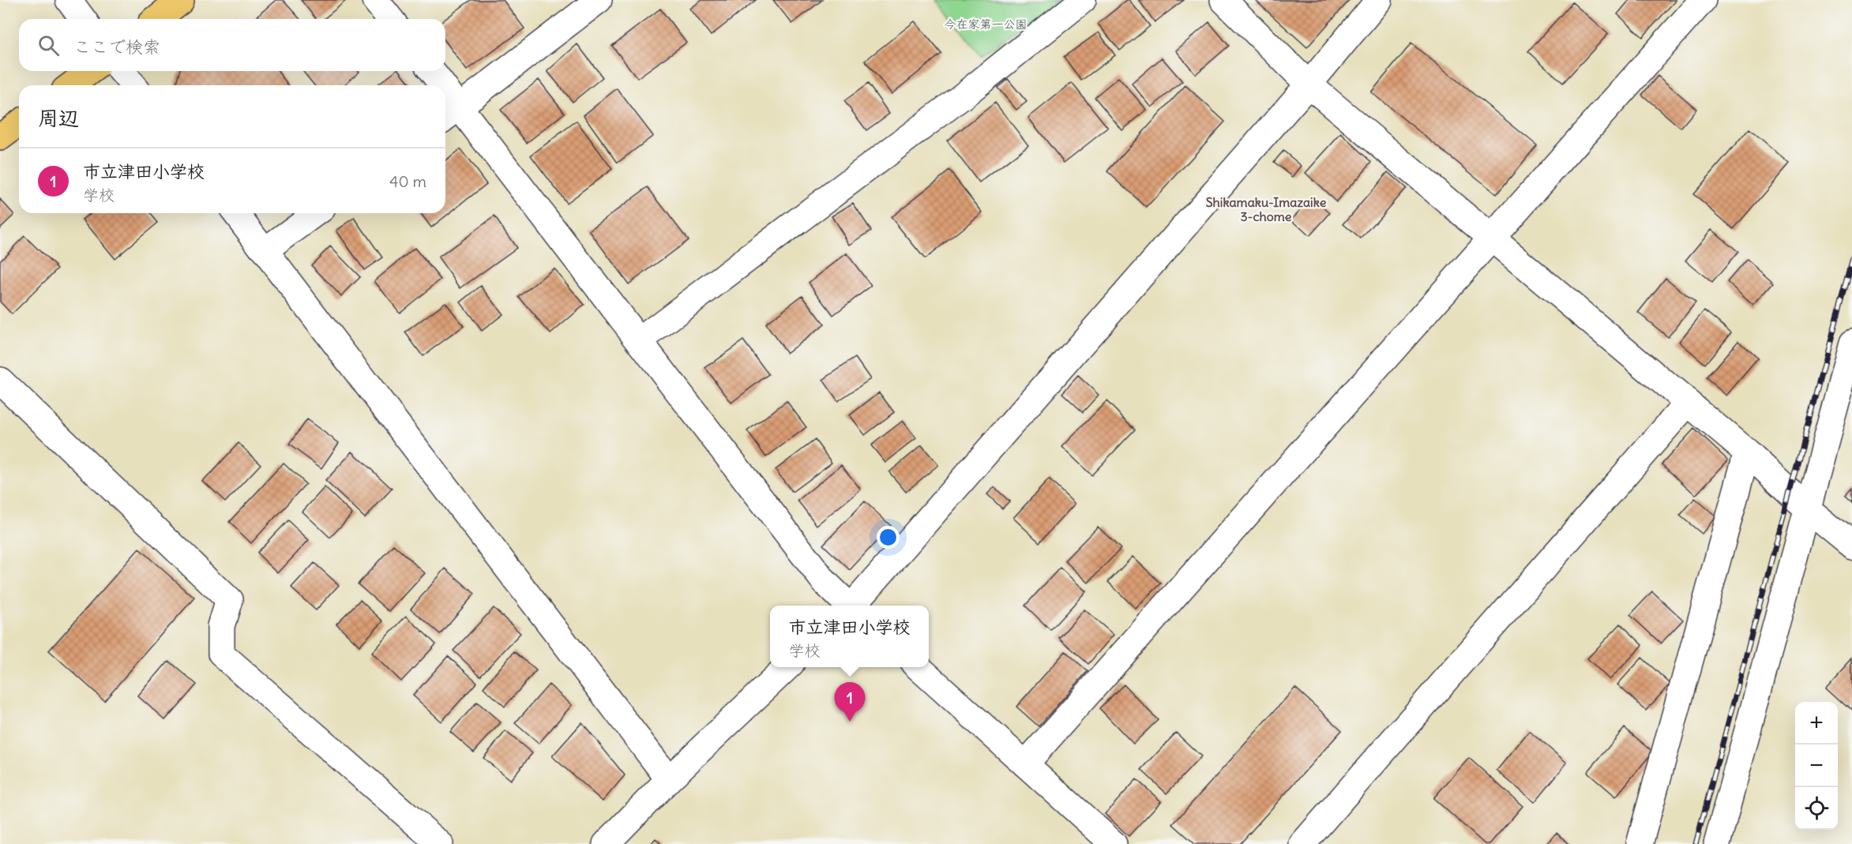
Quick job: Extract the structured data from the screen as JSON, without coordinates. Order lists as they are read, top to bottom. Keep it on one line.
{"districts":["Shikamaku-Imazaike 3-chome"],"parks":["今在家第一公園"],"page":{"search":"ここで検索","heading":"周辺","list":[{"mark":"1","name":"市立津田小学校","note":"学校","value":"40 m"}],"popup":["市立津田小学校","学校"],"pins":"1","map_buttons":["+","−"]}}
